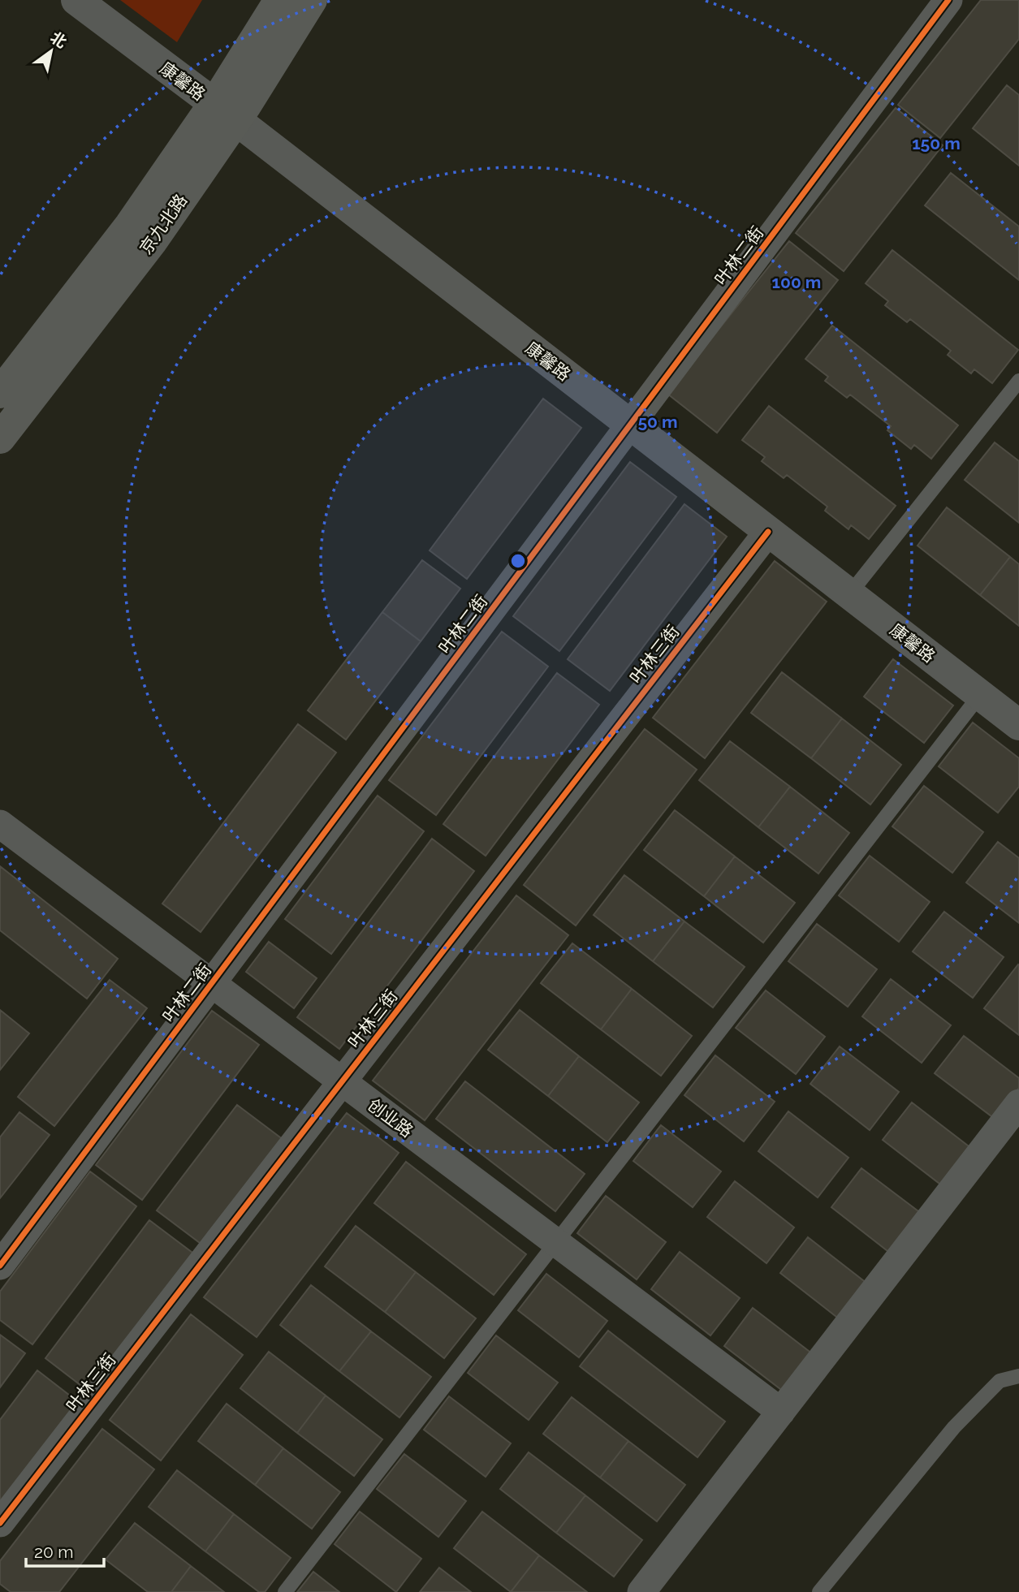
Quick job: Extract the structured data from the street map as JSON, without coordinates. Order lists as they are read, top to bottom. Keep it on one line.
{"streets":{"main road":["京九北路"],"street":["康馨路","叶林二街","叶林三街","创业路"]},"crossings":[["康馨路","京九北路"],["康馨路","叶林二街"],["康馨路","叶林三街"],["叶林二街","创业路"],["叶林三街","创业路"]],"scale_bar":"20 m","north":"top right","rings":["150 m","100 m","50 m"]}
